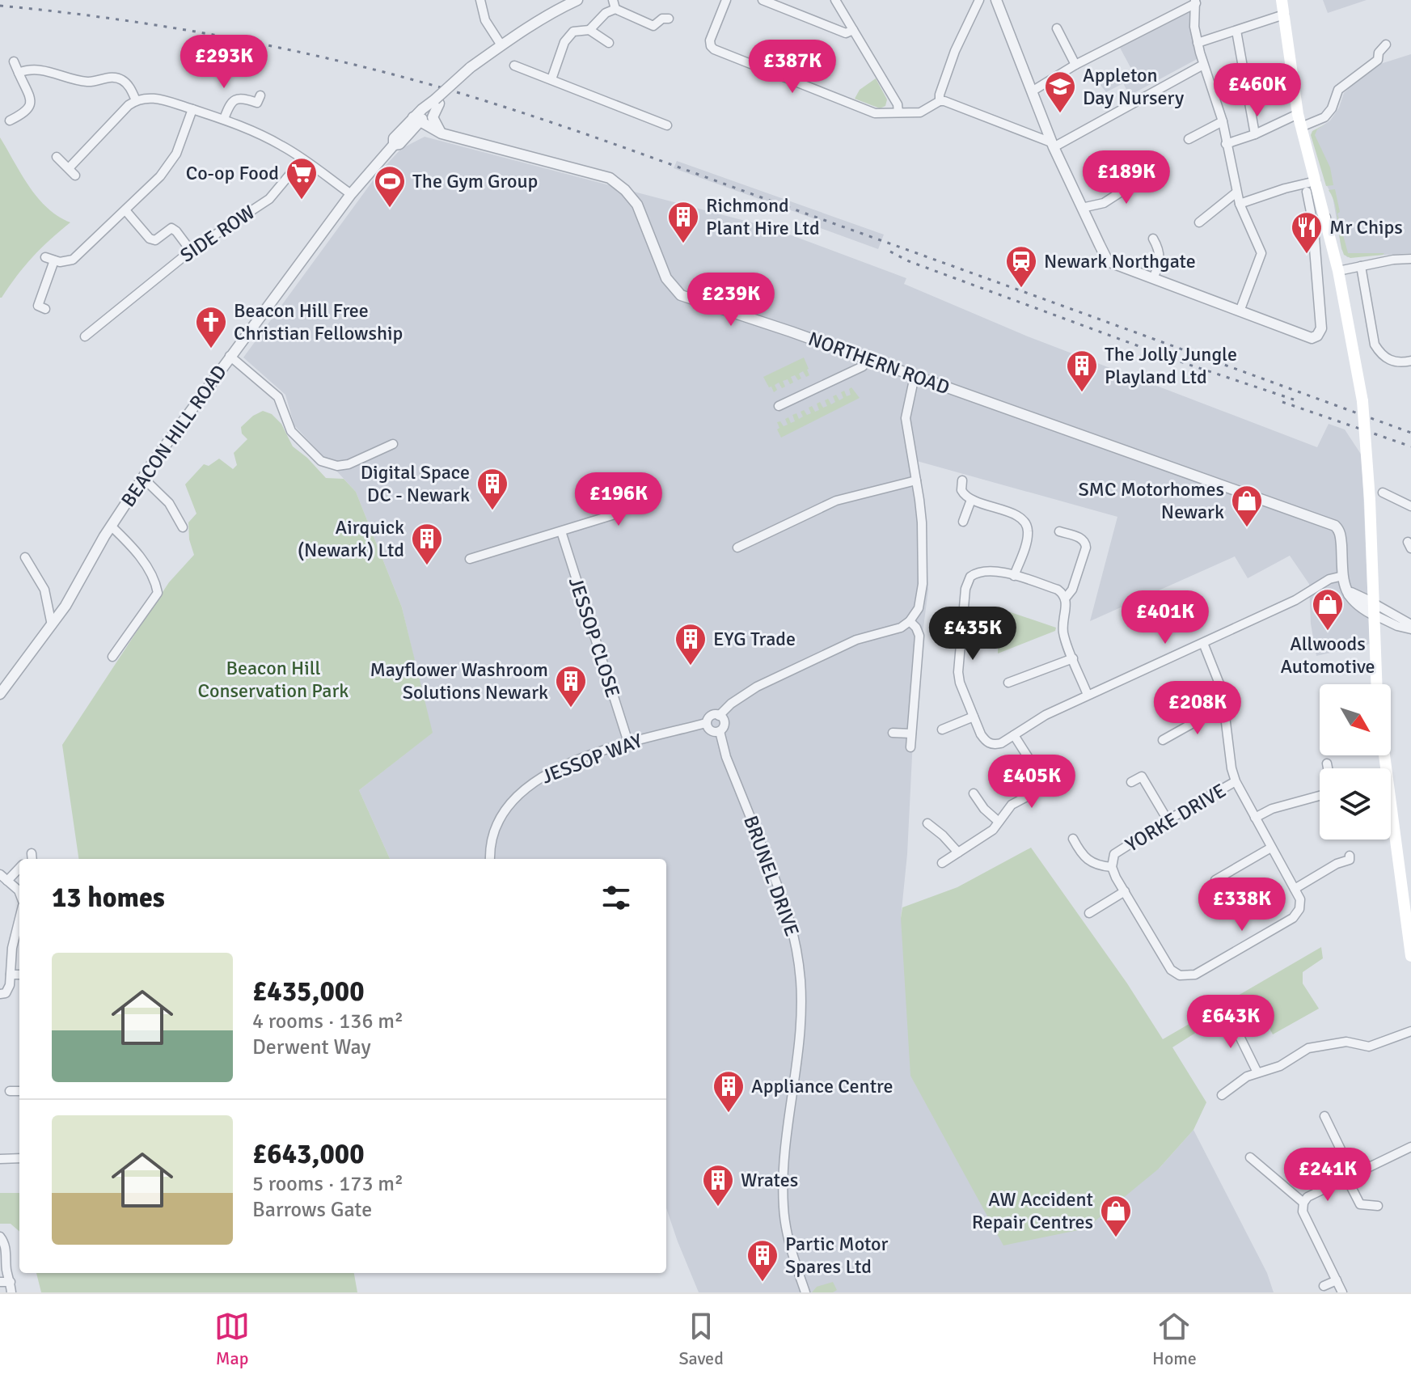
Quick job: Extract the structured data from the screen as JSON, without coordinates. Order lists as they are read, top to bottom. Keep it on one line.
{"streets":{"street":["SIDE ROW","NORTHERN ROAD","BEACON HILL ROAD","JESSOP CLOSE","JESSOP WAY","YORKE DRIVE","BRUNEL DRIVE"]},"crossings":[["NORTHERN ROAD","BEACON HILL ROAD"],["JESSOP CLOSE","JESSOP WAY"],["JESSOP WAY","BRUNEL DRIVE"]],"parks":["Beacon Hill Conservation Park"],"places":{"school or university":["Appleton Day Nursery"],"supermarket":["Co-op Food"],"sports":["The Gym Group"],"building":["Richmond Plant Hire Ltd","The Jolly Jungle Playland Ltd","Digital Space DC - Newark","Airquick (Newark) Ltd","EYG Trade","Mayflower Washroom Solutions Newark","Appliance Centre","Wrates","Partic Motor Spares Ltd"],"restaurant":["Mr Chips"],"station":["Newark Northgate"],"church":["Beacon Hill Free Christian Fellowship"],"shop":["SMC Motorhomes Newark","Allwoods Automotive","AW Accident Repair Centres"]},"north":"bottom right","page":{"price":["£293K","£387K","£460K","£189K","£239K","£196K","£401K","£435K","£208K","£405K","£338K","£643K","£241K"],"heading":"13 homes","list":[{"name":"£435,000","note":"4 rooms · 136 m² · Derwent Way"},{"name":"£643,000","note":"5 rooms · 173 m² · Barrows Gate"}],"tabs":["Map","Saved","Home"]}}
